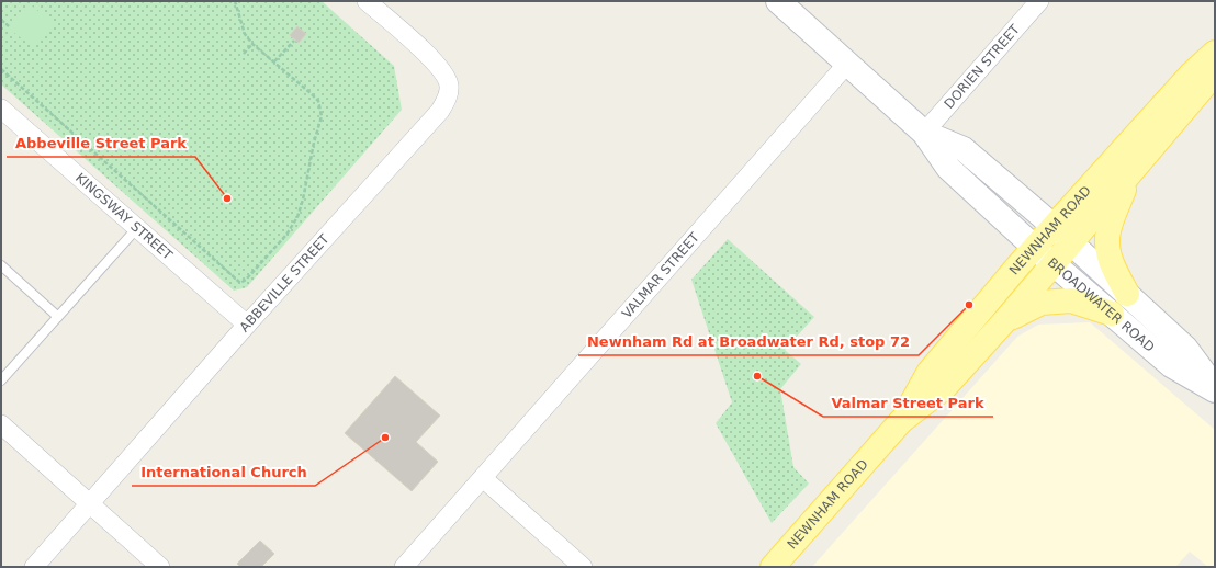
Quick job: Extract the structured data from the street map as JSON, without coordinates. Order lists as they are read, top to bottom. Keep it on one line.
{"streets":{"main road":["NEWNHAM ROAD","BROADWATER ROAD"],"street":["DORIEN STREET","KINGSWAY STREET","VALMAR STREET","ABBEVILLE STREET"]},"crossings":[["DORIEN STREET","BROADWATER ROAD"],["KINGSWAY STREET","ABBEVILLE STREET"],["NEWNHAM ROAD","BROADWATER ROAD"],["VALMAR STREET","BROADWATER ROAD"]],"places":["Abbeville Street Park","Newnham Rd at Broadwater Rd, stop 72","Valmar Street Park","International Church"]}
